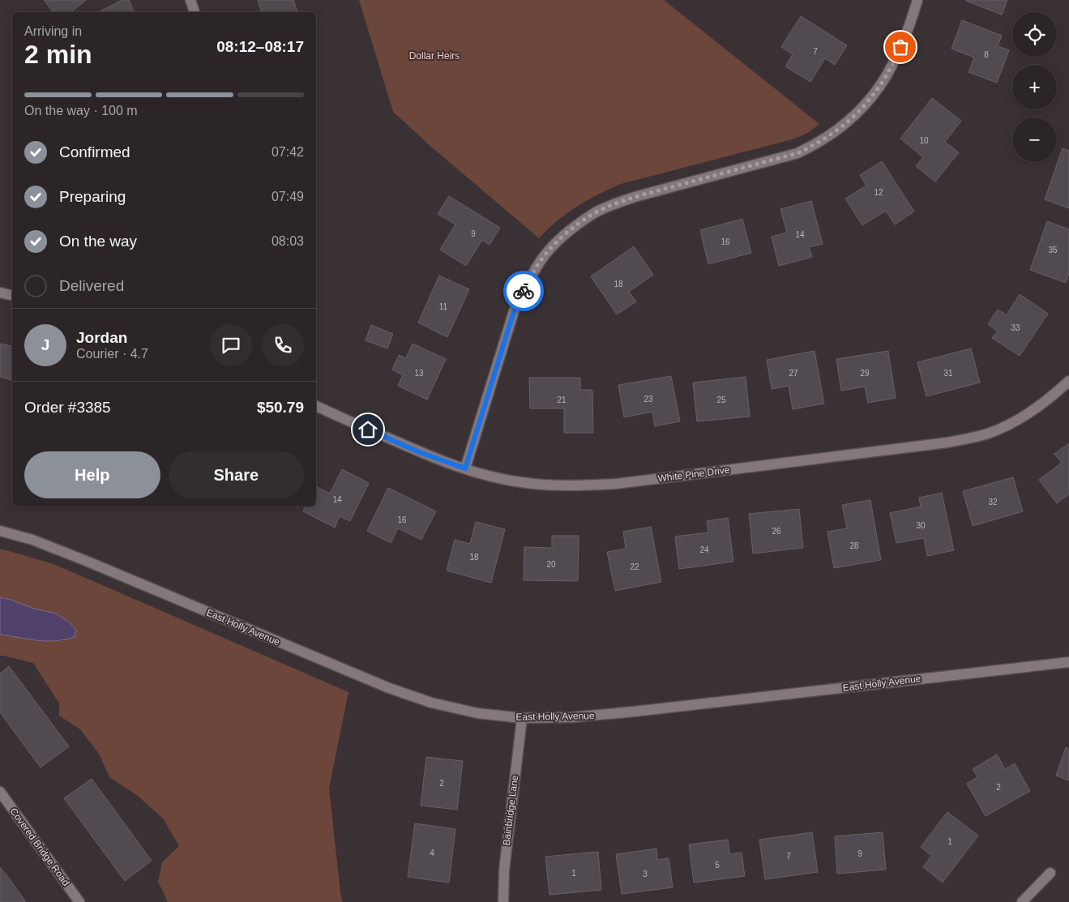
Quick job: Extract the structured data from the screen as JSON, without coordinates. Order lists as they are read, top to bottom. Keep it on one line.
{"streets":{"street":["White Pine Drive","East Holly Avenue","Bainbridge Lane","Covered Bridge Road"]},"crossings":[["East Holly Avenue","Bainbridge Lane"]],"parks":["Dollar Heirs"],"house_numbers":["7","8","10","12","9","14","16","35","18","11","33","13","27","29","31","23","21","25","14","32","16","30","26","28","24","18","20","22","2","2","1","4","9","7","5","1","3"],"page":{"map_buttons":["+","−"],"heading":["2 min","Arriving in","08:12–08:17"],"panel":["Jordan","Courier · 4.7","Order #3385","$50.79"],"bar":"On the way · 100 m","list":[["Confirmed","07:42"],["Preparing","07:49"],["On the way","08:03"],"Delivered"],"round":"J","buttons":["Help","Share"]}}
